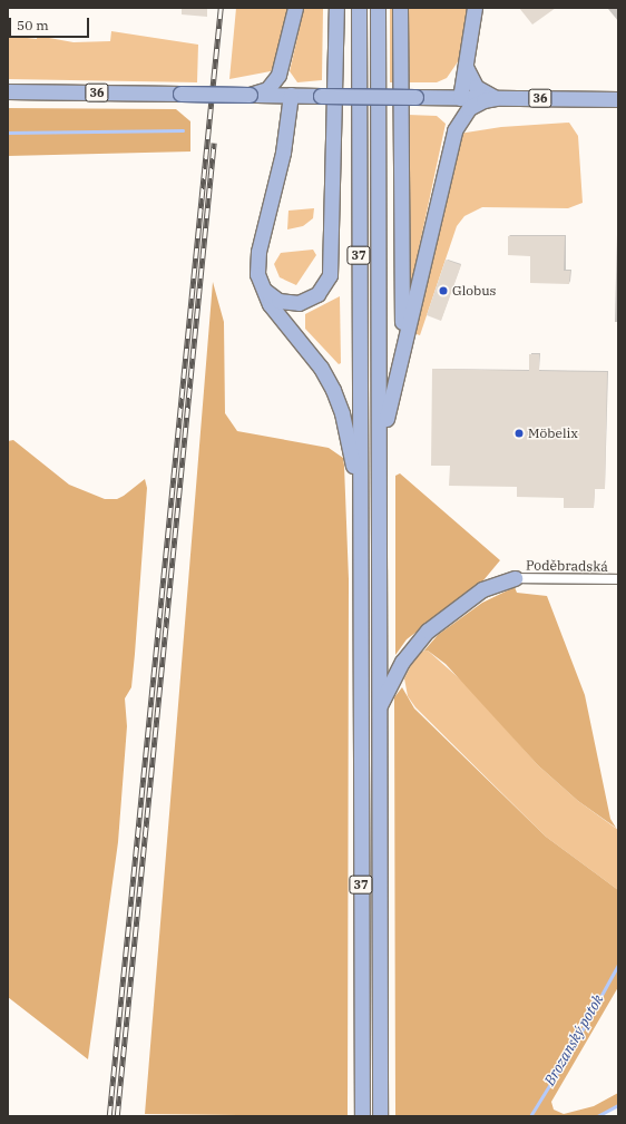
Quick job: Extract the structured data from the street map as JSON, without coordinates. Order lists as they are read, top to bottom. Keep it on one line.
{"streets":{"main road":["36","37"],"street":["Poděbradská"]},"water":["Brozanský potok"],"places":["Globus","Möbelix"],"scale_bar":"50 m"}
